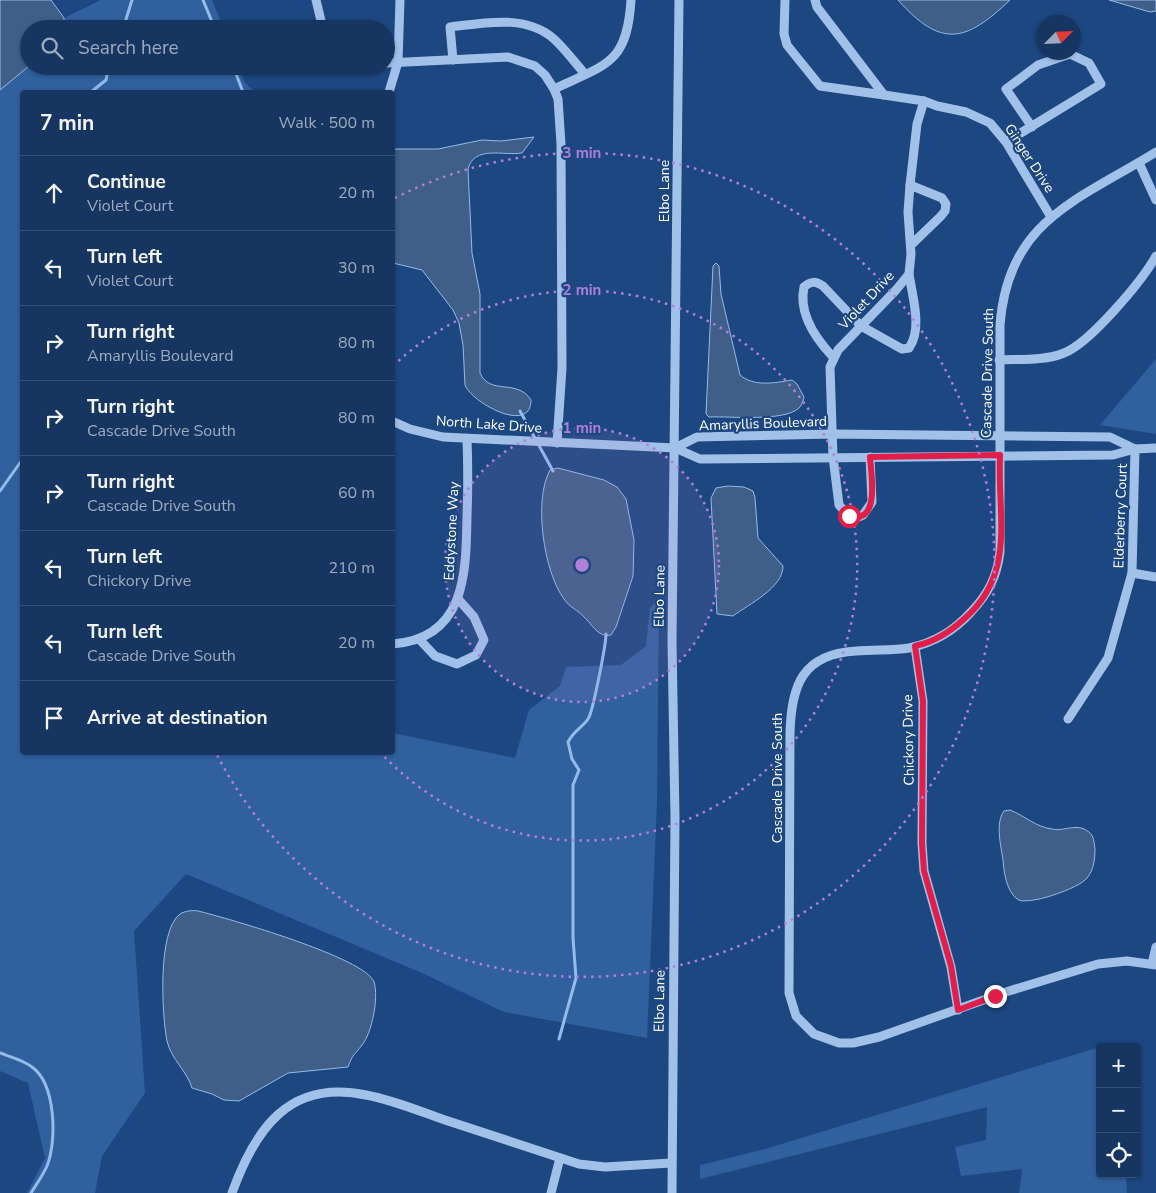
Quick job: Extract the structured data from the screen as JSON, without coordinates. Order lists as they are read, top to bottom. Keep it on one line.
{"streets":{"street":["Ginger Drive","Elbo Lane","Violet Drive","Cascade Drive South","Amaryllis Boulevard","North Lake Drive","Elderberry Court","Eddystone Way","Chickory Drive"]},"crossings":[["Ginger Drive","Violet Drive"],["Ginger Drive","Cascade Drive South"],["Elbo Lane","Amaryllis Boulevard"],["Elbo Lane","North Lake Drive"],["Cascade Drive South","Amaryllis Boulevard"],["Cascade Drive South","Chickory Drive"],["Amaryllis Boulevard","North Lake Drive"],["Amaryllis Boulevard","Elderberry Court"],["North Lake Drive","Eddystone Way"]],"north":"top right","page":{"search":"Search here","heading":["7 min","Walk · 500 m"],"list":[["Continue","Violet Court","20 m"],["Turn left","Violet Court","30 m"],["Turn right","Amaryllis Boulevard","80 m"],["Turn right","Cascade Drive South","80 m"],["Turn right","Cascade Drive South","60 m"],["Turn left","Chickory Drive","210 m"],["Turn left","Cascade Drive South","20 m"],"Arrive at destination"],"map_buttons":["+","−"]},"rings":["3 min","2 min","1 min"]}
